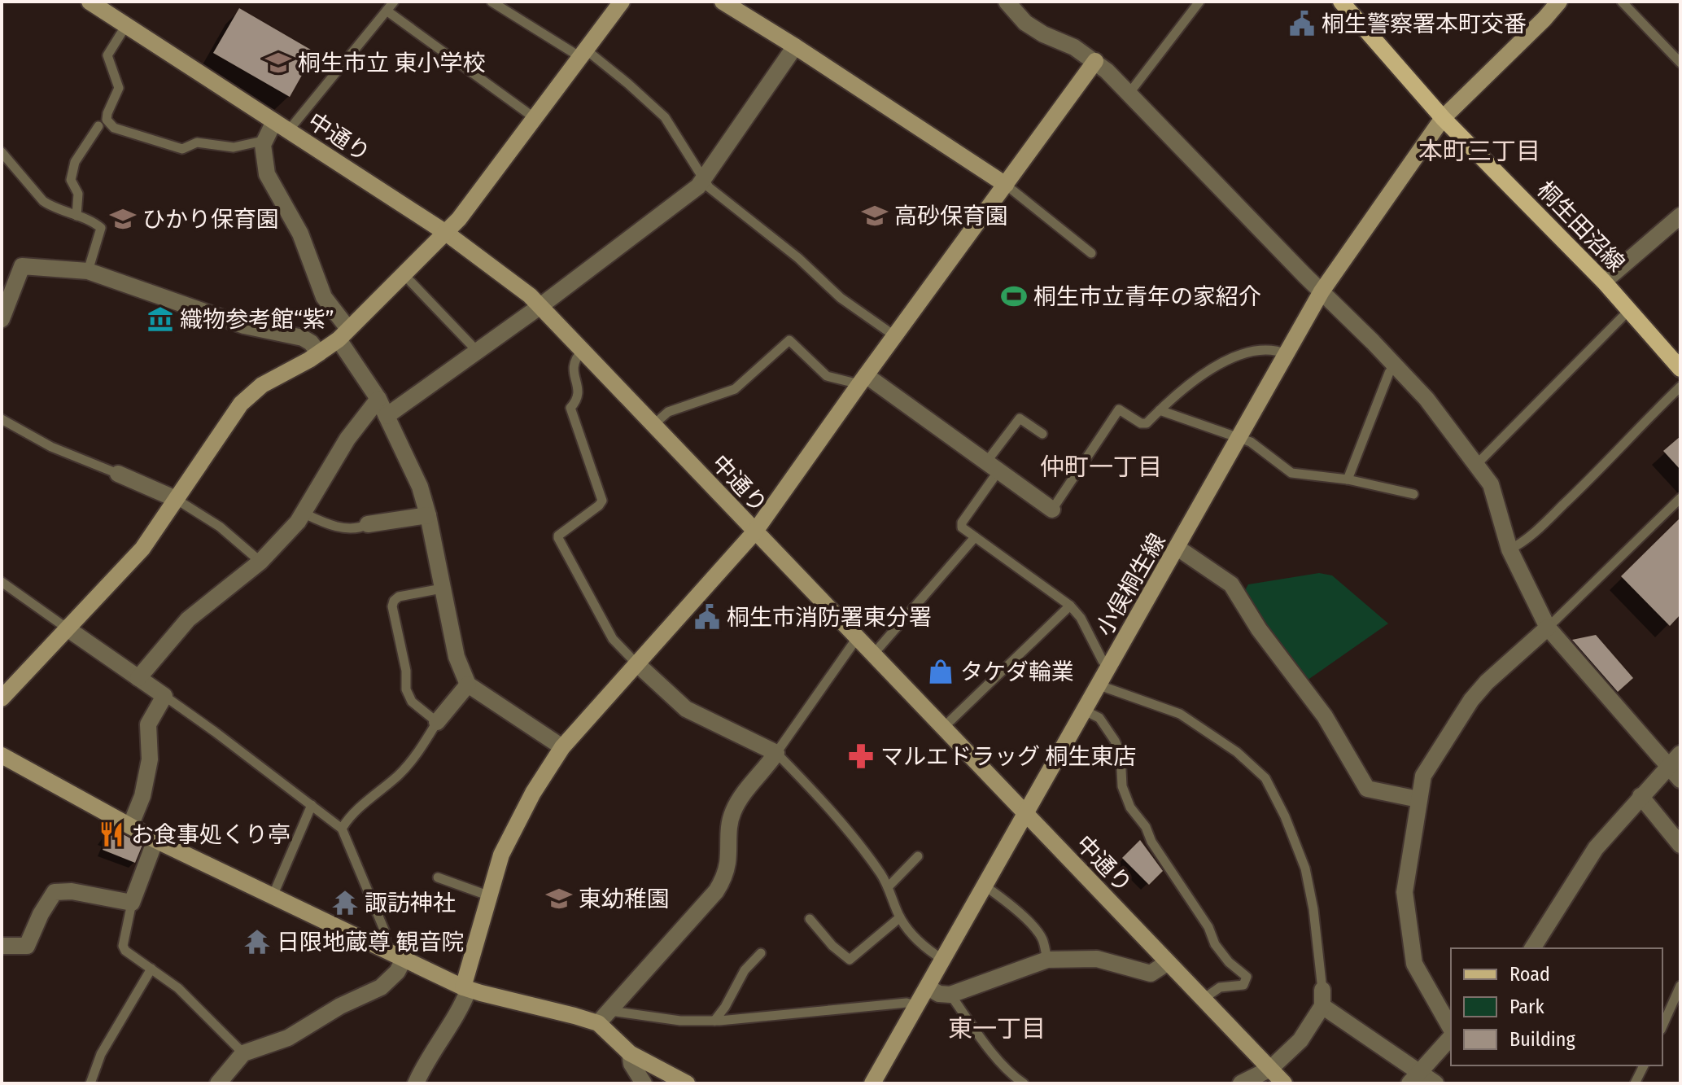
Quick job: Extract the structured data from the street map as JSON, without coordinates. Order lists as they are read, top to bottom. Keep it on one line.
{"streets":{"main road":["桐生田沼線"],"street":["中通り","小俣桐生線"]},"crossings":[["中通り","小俣桐生線"],["桐生田沼線","小俣桐生線"]],"districts":["本町三丁目","仲町一丁目","東一丁目"],"places":{"public building":["桐生警察署本町交番","桐生市消防署東分署"],"school or university":["桐生市立 東小学校","高砂保育園","ひかり保育園","東幼稚園"],"sports":["桐生市立青年の家紹介"],"museum":["織物参考館“紫”"],"shop":["タケダ輪業"],"pharmacy":["マルエドラッグ 桐生東店"],"restaurant":["お食事処くり亭"],"temple":["諏訪神社","日限地蔵尊 観音院"]},"legend":["Road","Park","Building"]}
